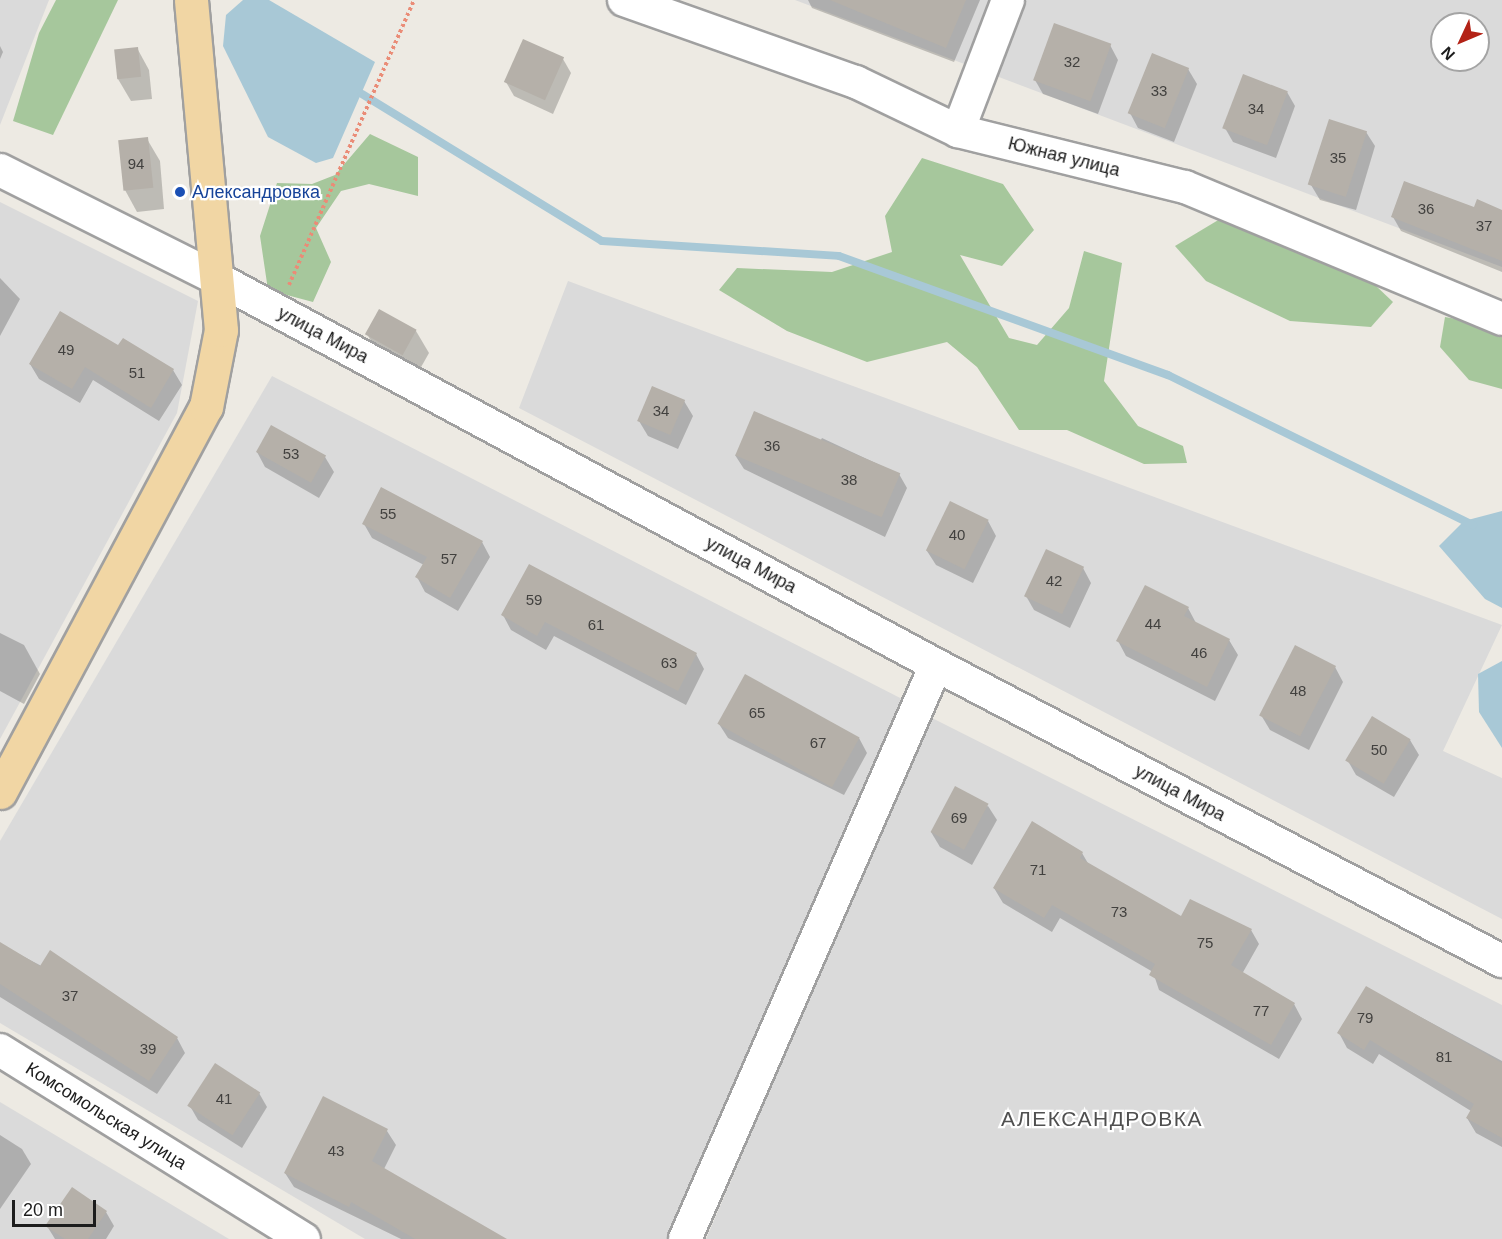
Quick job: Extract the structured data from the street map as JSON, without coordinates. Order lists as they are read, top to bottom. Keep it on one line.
{"streets":{"street":["Южная улица","улица Мира","Комсомольская улица"]},"districts":["АЛЕКСАНДРОВКА"],"places":["Александровка"],"house_numbers":["32","33","34","35","94","36","37","49","51","34","36","53","38","55","40","57","42","59","44","61","46","63","48","65","67","50","69","71","73","75","37","77","79","39","81","41","43"],"scale_bar":"20 m","north":"bottom left"}
